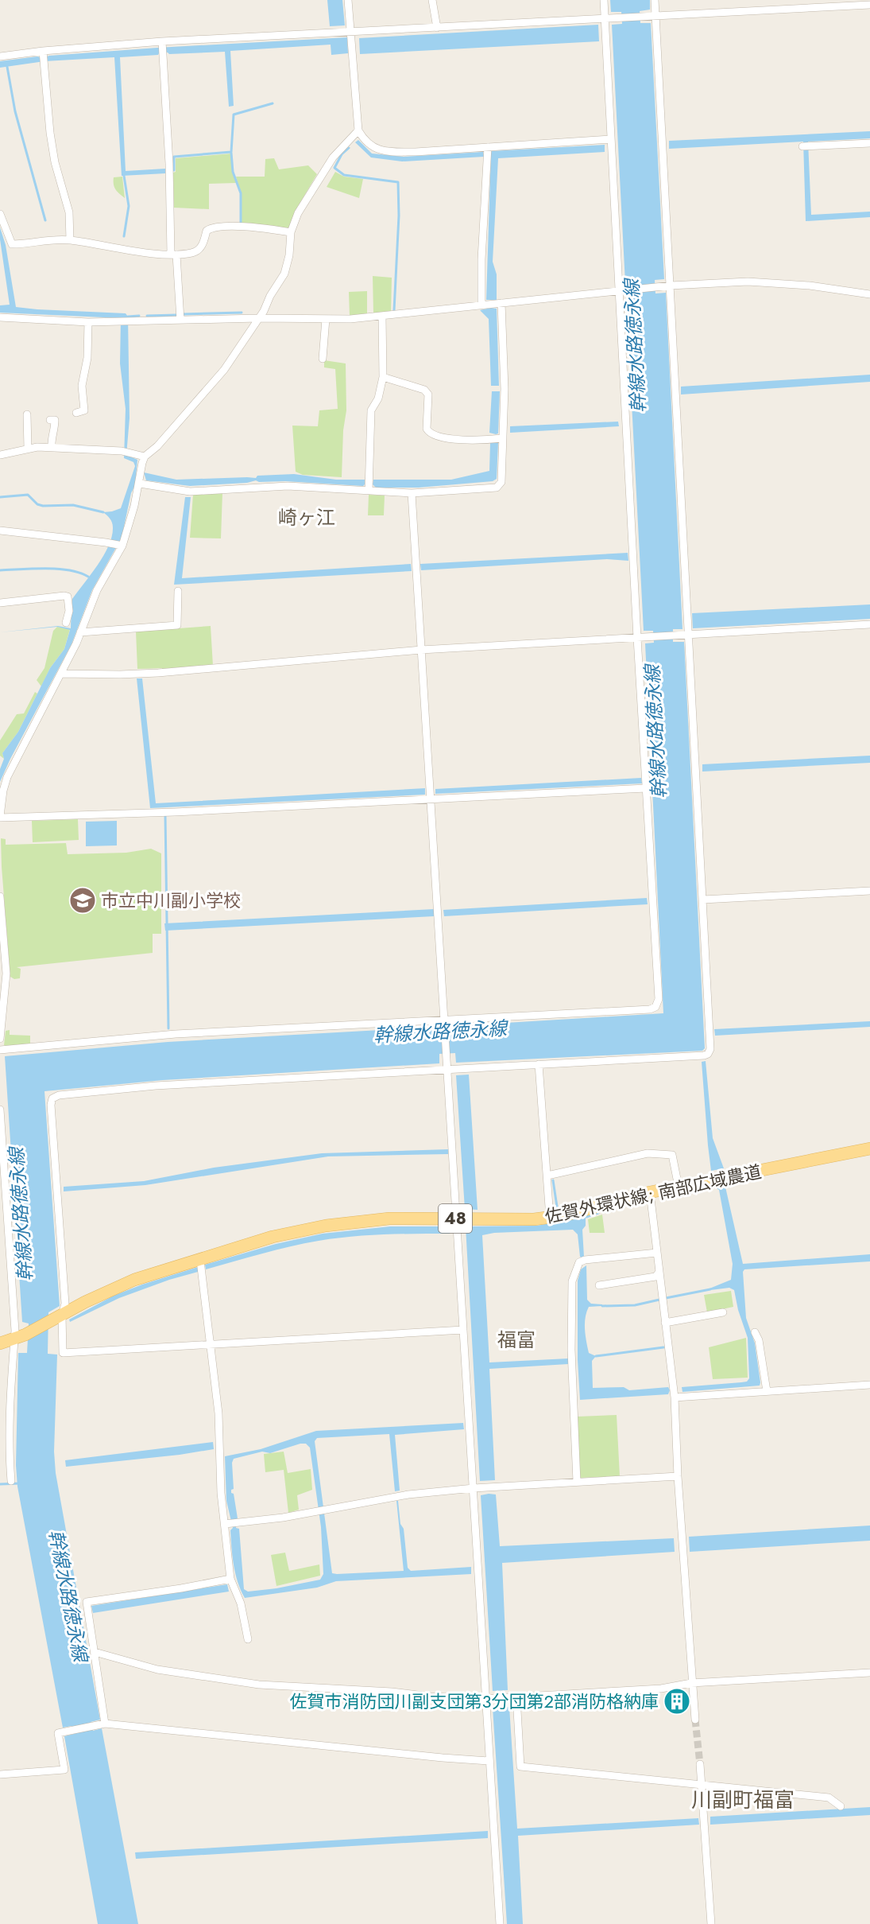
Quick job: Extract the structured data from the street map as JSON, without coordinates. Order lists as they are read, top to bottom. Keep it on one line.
{"streets":{"main road":["佐賀外環状線; 南部広域農道","48"]},"crossings":[["佐賀外環状線; 南部広域農道","48"]],"districts":["崎ヶ江","福富","川副町福富"],"water":["幹線水路徳永線"],"places":{"school or university":["市立中川副小学校"],"building":["佐賀市消防団川副支団第3分団第2部消防格納庫"]}}
